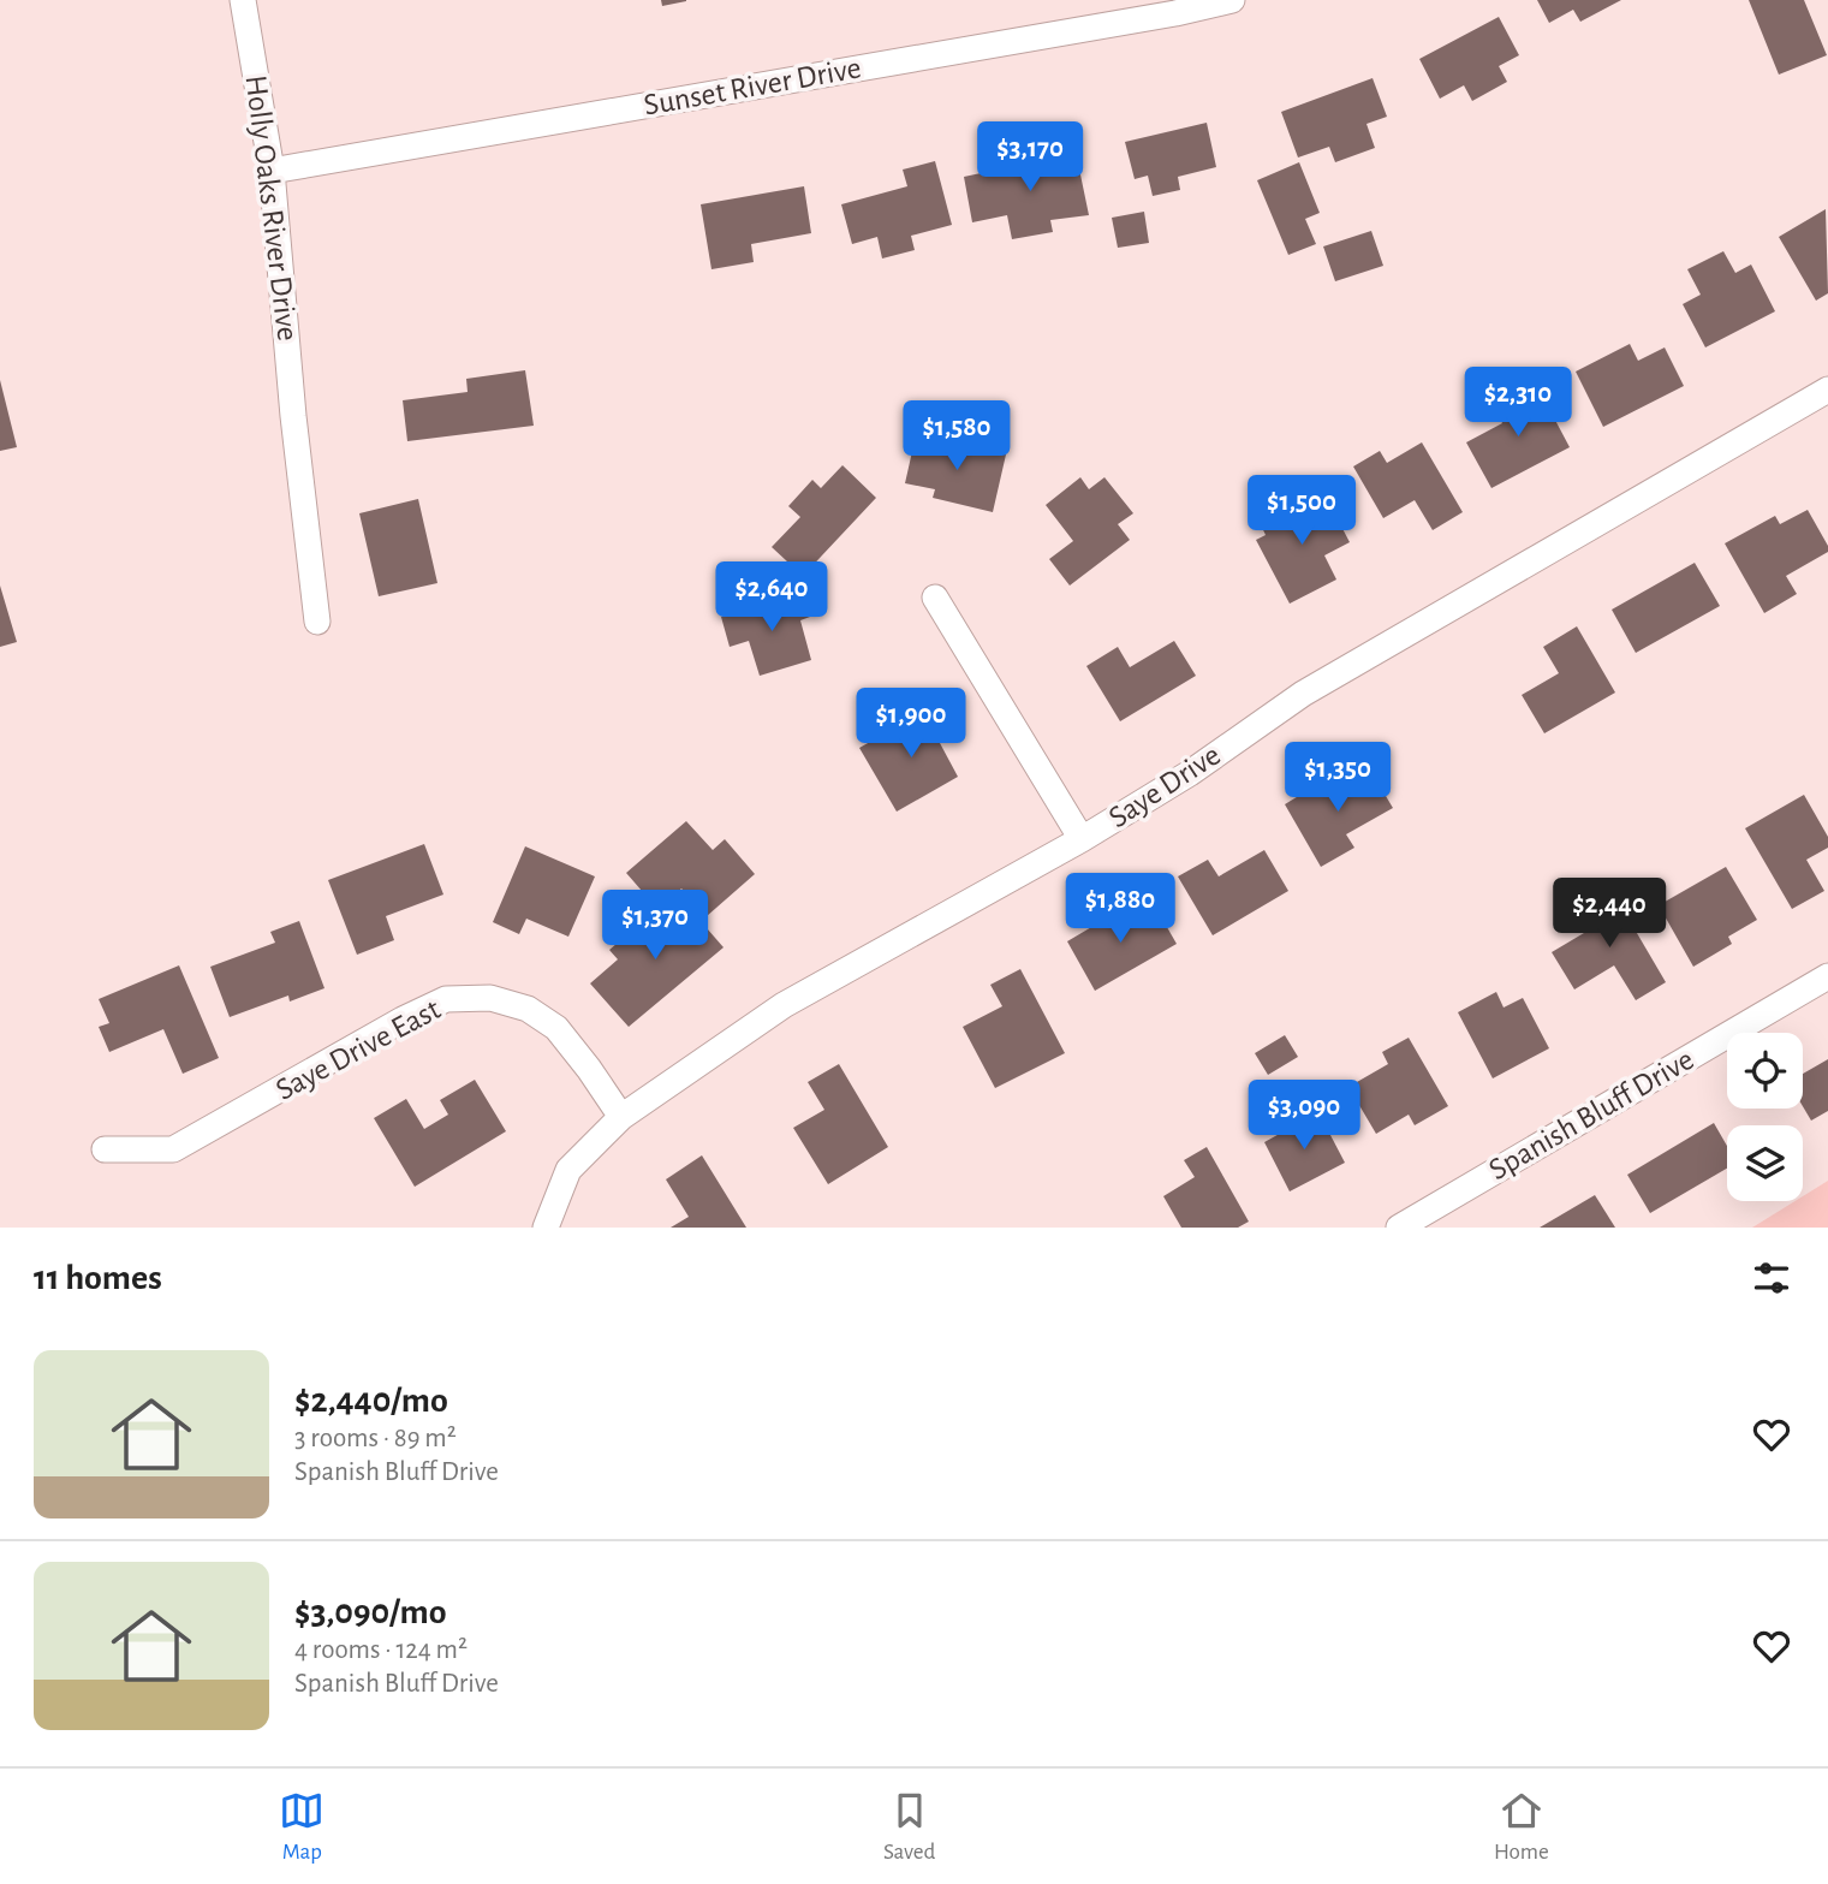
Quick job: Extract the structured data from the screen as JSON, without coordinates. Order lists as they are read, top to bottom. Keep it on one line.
{"streets":{"street":["Sunset River Drive","Holly Oaks River Drive","Saye Drive","Saye Drive East","Spanish Bluff Drive"]},"crossings":[["Sunset River Drive","Holly Oaks River Drive"],["Saye Drive","Saye Drive East"]],"page":{"price":["$3,170","$2,310","$1,580","$1,500","$2,640","$1,900","$1,350","$1,880","$2,440","$1,370","$3,090"],"heading":"11 homes","list":[{"name":"$2,440/mo","note":"3 rooms · 89 m² · Spanish Bluff Drive"},{"name":"$3,090/mo","note":"4 rooms · 124 m² · Spanish Bluff Drive"}],"tabs":["Map","Saved","Home"]}}
